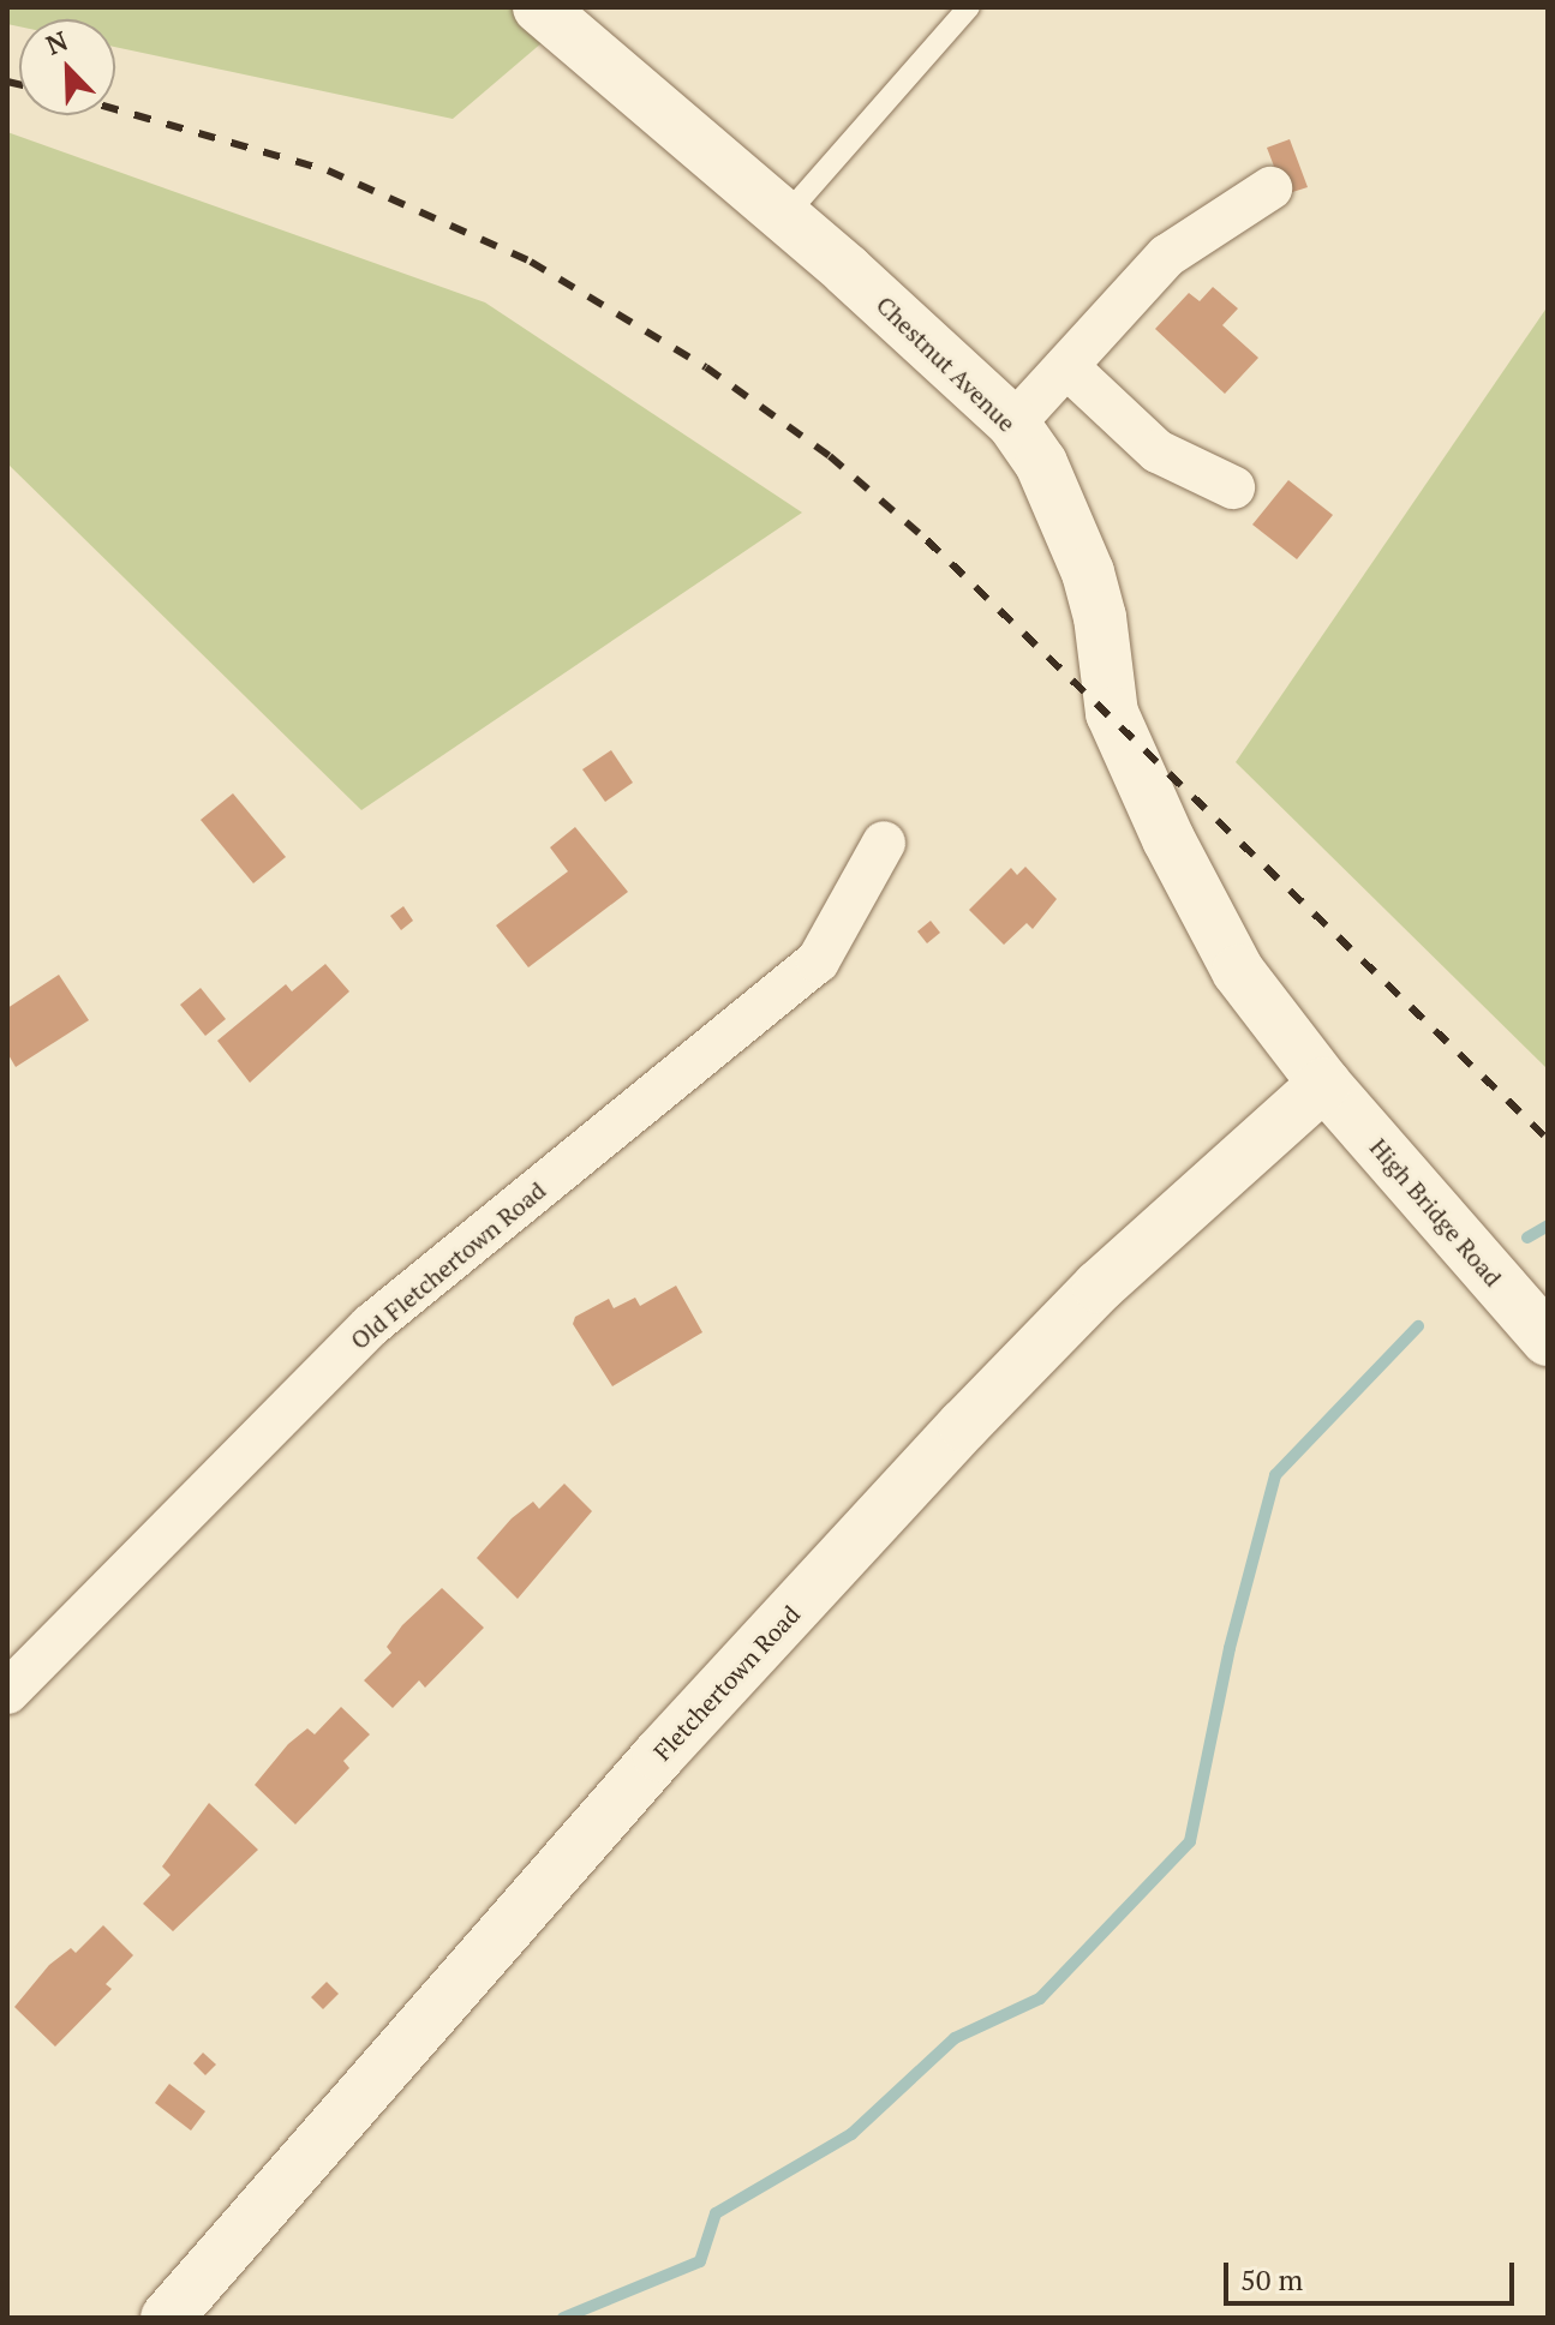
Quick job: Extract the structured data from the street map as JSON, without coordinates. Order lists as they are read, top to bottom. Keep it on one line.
{"streets":{"street":["Chestnut Avenue","High Bridge Road","Old Fletchertown Road","Fletchertown Road"]},"crossings":[["Chestnut Avenue","High Bridge Road"],["Chestnut Avenue","Fletchertown Road"],["High Bridge Road","Fletchertown Road"]],"scale_bar":"50 m","north":"top left"}
